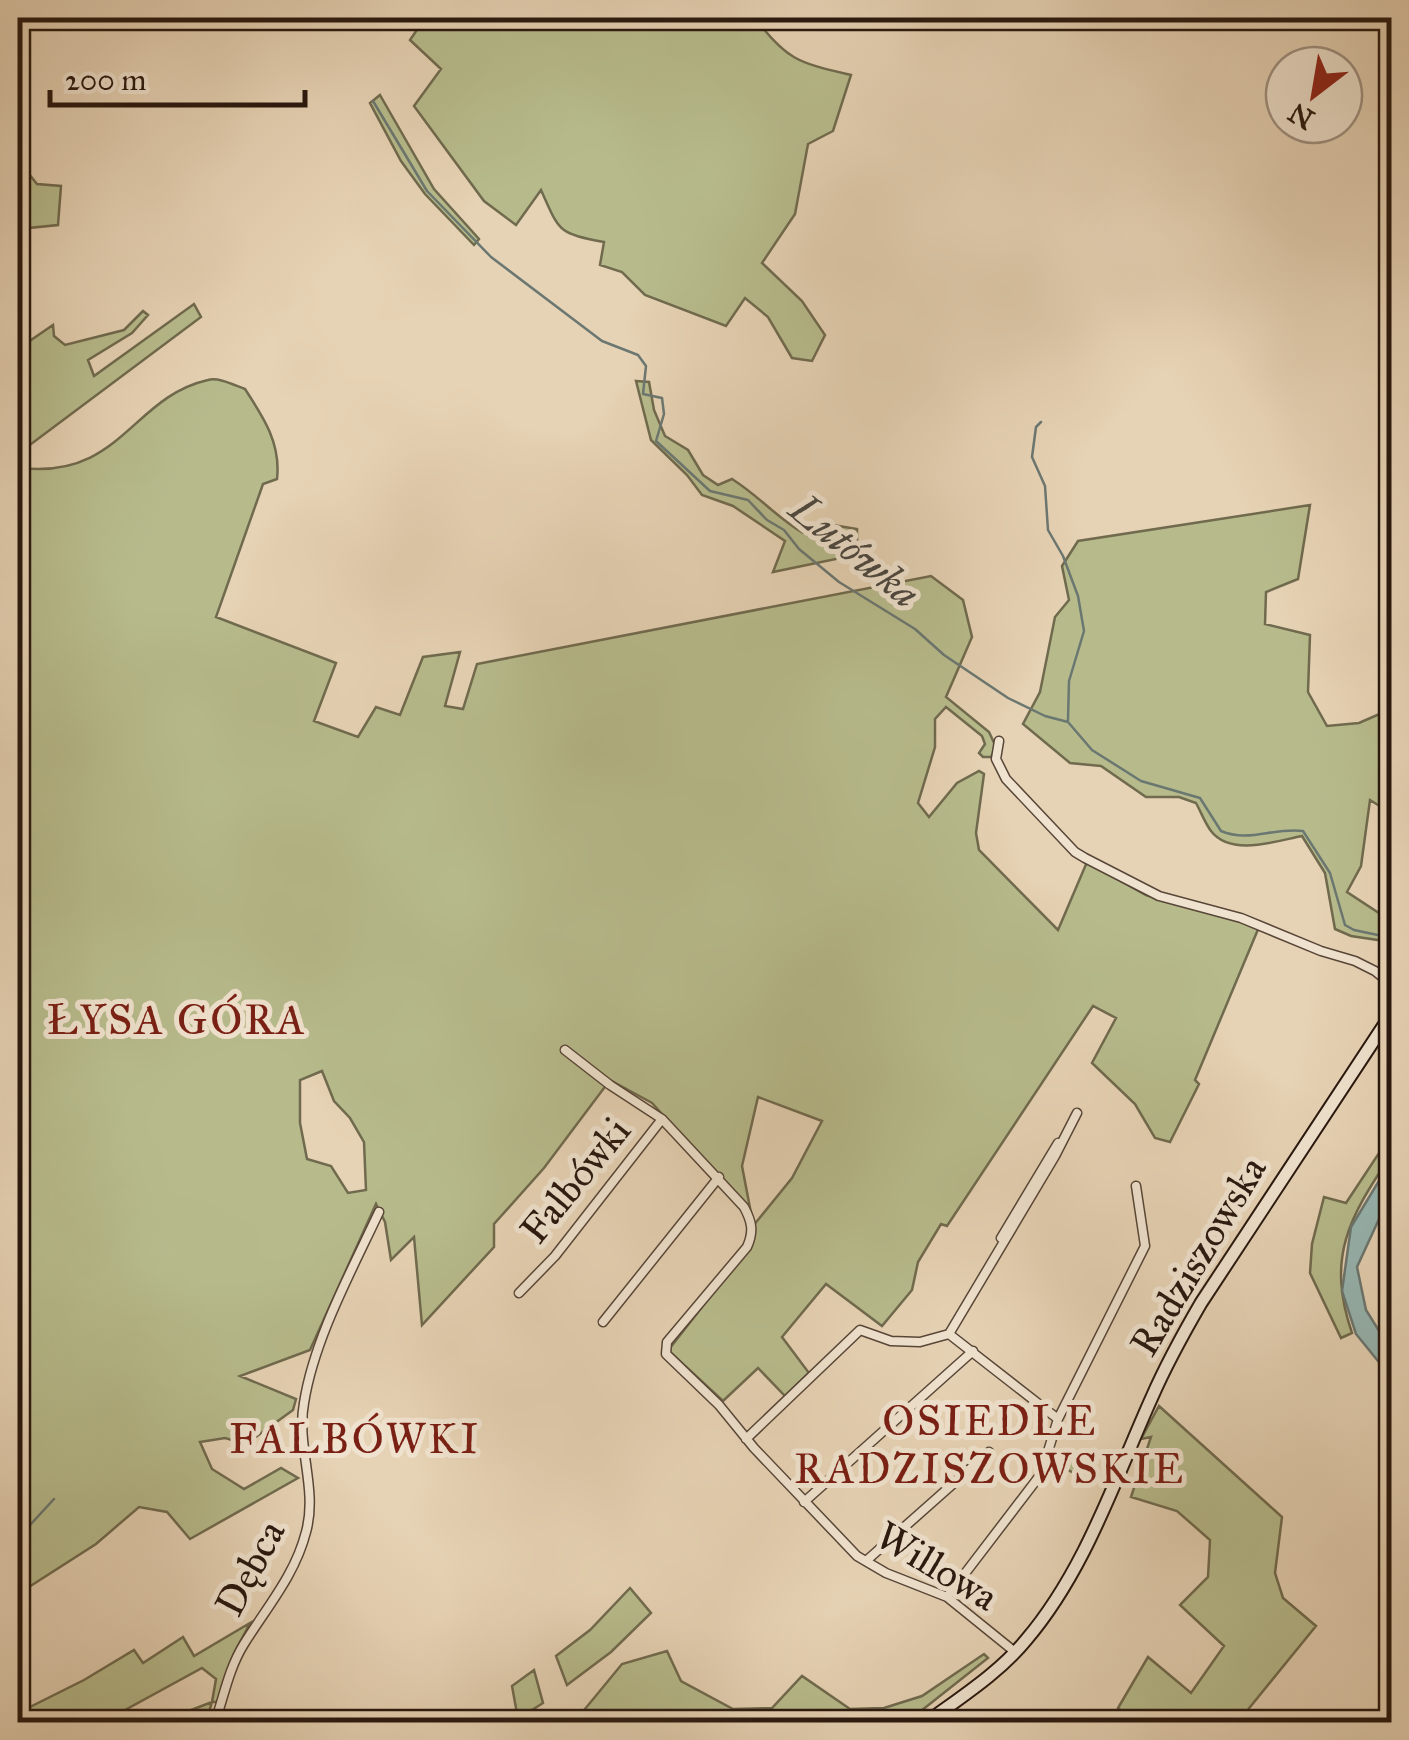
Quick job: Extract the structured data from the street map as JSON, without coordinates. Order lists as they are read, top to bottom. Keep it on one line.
{"streets":{"street":["Falbówki","Radziszowska","Willowa","Dębca"]},"crossings":[["Falbówki","Willowa"],["Radziszowska","Willowa"]],"districts":["ŁYSA GÓRA","OSIEDLE RADZISZOWSKIE","FALBÓWKI"],"water":["Lutówka"],"scale_bar":"200 m","north":"bottom left"}
